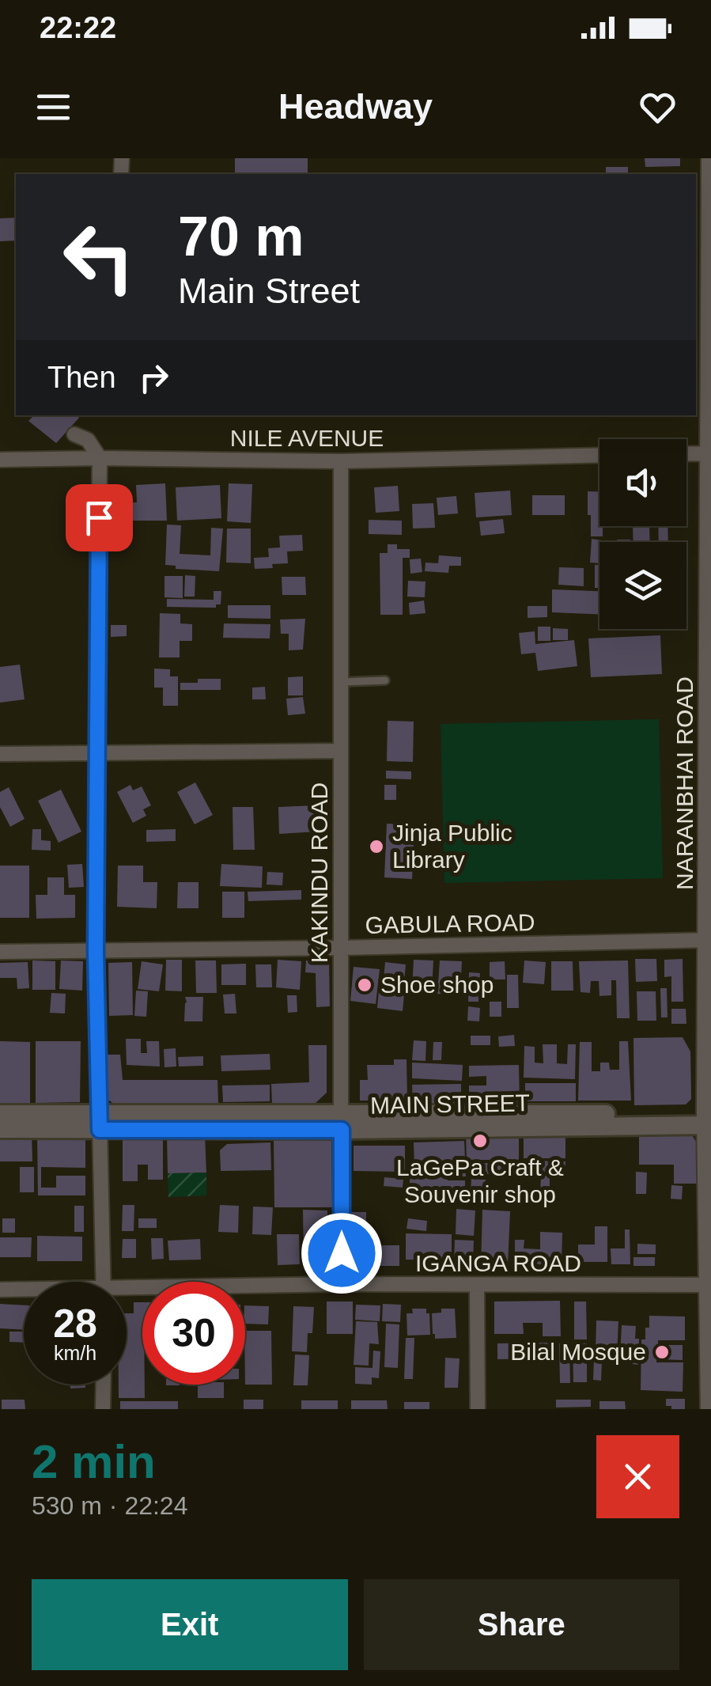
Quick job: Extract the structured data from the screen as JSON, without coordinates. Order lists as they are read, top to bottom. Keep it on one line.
{"streets":{"street":["NILE AVENUE","NARANBHAI ROAD","KAKINDU ROAD","GABULA ROAD","MAIN STREET","IGANGA ROAD"]},"crossings":[["NILE AVENUE","KAKINDU ROAD"],["NARANBHAI ROAD","GABULA ROAD"],["NARANBHAI ROAD","MAIN STREET"],["NARANBHAI ROAD","IGANGA ROAD"],["KAKINDU ROAD","GABULA ROAD"],["KAKINDU ROAD","MAIN STREET"],["KAKINDU ROAD","IGANGA ROAD"]],"places":["Jinja Public Library","Shoe shop","LaGePa Craft & Souvenir shop","Bilal Mosque"],"page":{"status":"22:22","header":"Headway","turn":["70 m","Main Street"],"then":"Then","speed":"28 km/h","limit":"30","heading":["2 min","530 m · 22:24"],"buttons":["Exit","Share"]}}
